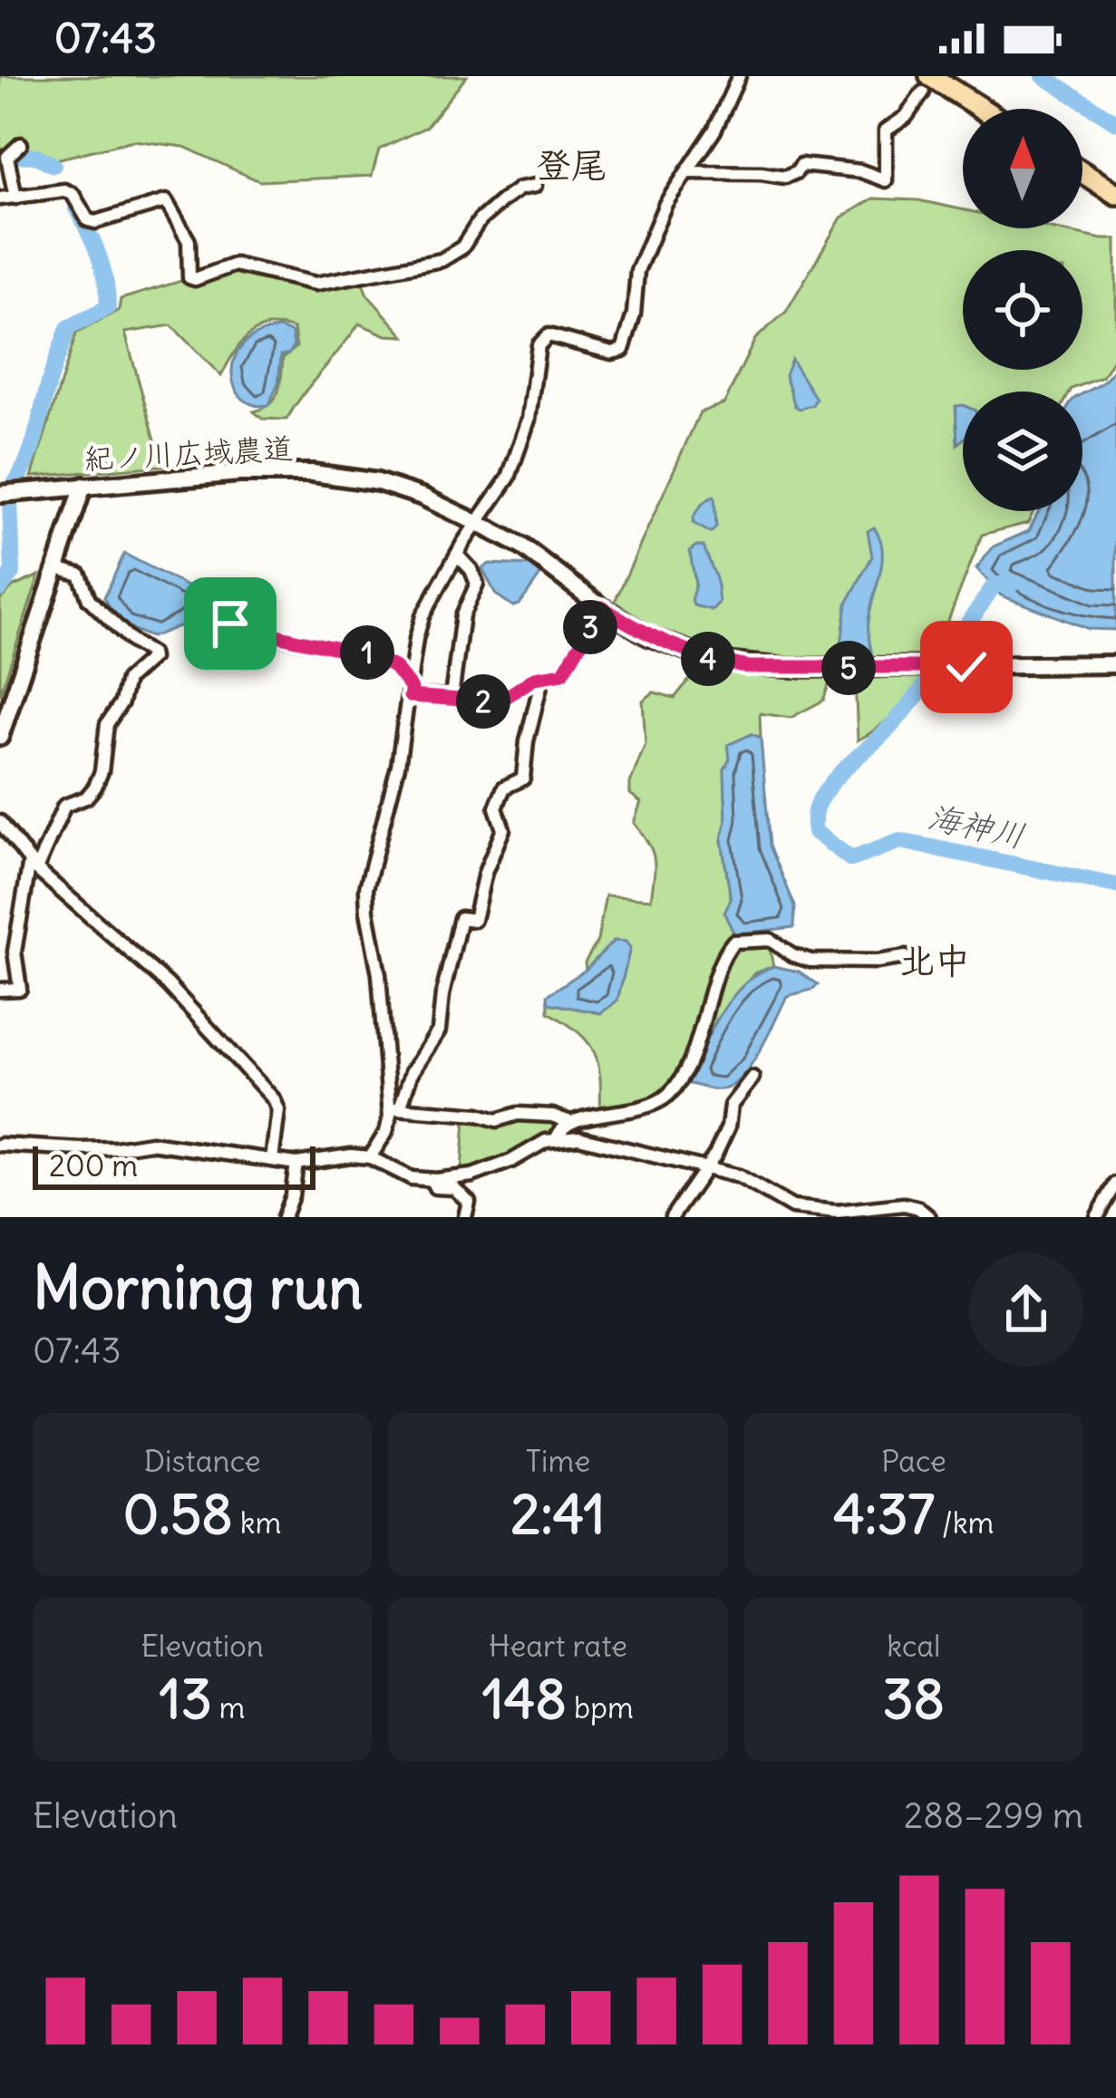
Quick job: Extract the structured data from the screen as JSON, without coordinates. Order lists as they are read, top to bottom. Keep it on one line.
{"streets":{"street":["紀ノ川広域農道"]},"districts":["登尾","北中"],"water":["海神川"],"scale_bar":"200 m","north":"top","page":{"status":"07:43","pins":["3","1","4","5","2"],"scale":"200 m","heading":["Morning run","07:43"],"stats":[["Distance","0.58 km"],["Time","2:41"],["Pace","4:37 /km"],["Elevation","13 m"],["Heart rate","148 bpm"],["kcal","38"]],"chart":["Elevation","288–299 m"]}}
